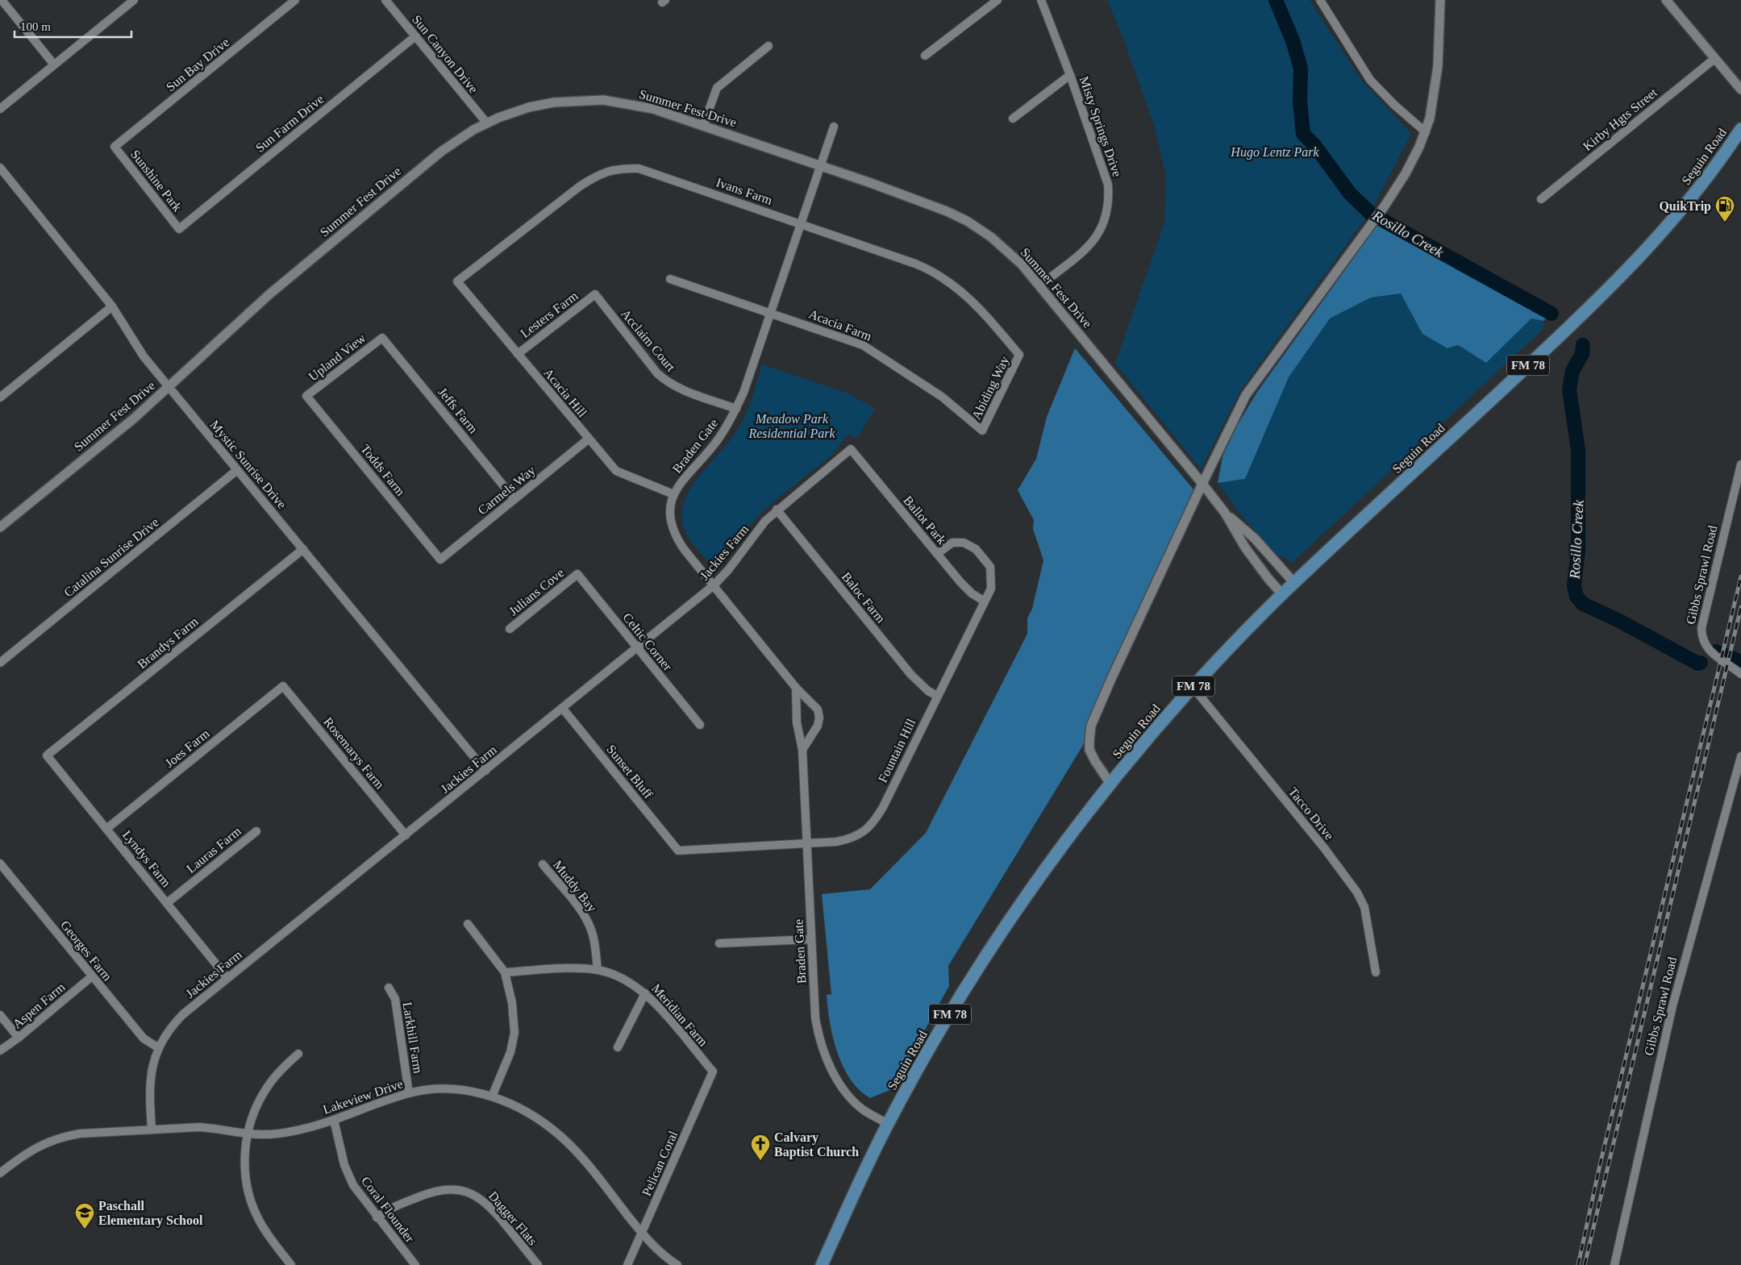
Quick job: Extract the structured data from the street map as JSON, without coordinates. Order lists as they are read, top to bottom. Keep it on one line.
{"streets":{"main road":["Seguin Road","FM 78"],"street":["Sun Canyon Drive","Sun Bay Drive","Summer Fest Drive","Kirby Hgts Street","Sun Farm Drive","Misty Springs Drive","Sunshine Park","Ivans Farm","Lesters Farm","Acacia Farm","Acclaim Court","Upland View","Abiding Way","Acacia Hill","Jeffs Farm","Braden Gate","Mystic Sunrise Drive","Todds Farm","Carmels Way","Ballot Park","Jackies Farm","Catalina Sunrise Drive","Gibbs Sprawl Road","Julians Cove","Baloc Farm","Celtic Corner","Brandys Farm","Joes Farm","Fountain Hill","Rosemarys Farm","Sunset Bluff","Tacco Drive","Lauras Farm","Lyndys Farm","Muddy Bay","Georges Farm","Aspen Farm","Meridian Farm","Larkhill Farm","Lakeview Drive","Pelican Coral","Coral Flounder","Dagger Flats"]},"crossings":[["Sun Canyon Drive","Summer Fest Drive"],["Sun Canyon Drive","Sun Farm Drive"],["Sun Bay Drive","Sunshine Park"],["Summer Fest Drive","Misty Springs Drive"],["Summer Fest Drive","Seguin Road"],["Summer Fest Drive","Braden Gate"],["Summer Fest Drive","Mystic Sunrise Drive"],["Sun Farm Drive","Sunshine Park"],["Seguin Road","Braden Gate"],["Seguin Road","Tacco Drive"],["Ivans Farm","Abiding Way"],["Ivans Farm","Acacia Hill"],["Ivans Farm","Braden Gate"],["Lesters Farm","Acclaim Court"],["Lesters Farm","Acacia Hill"],["Acacia Farm","Abiding Way"],["Acacia Farm","Braden Gate"],["Acclaim Court","Braden Gate"],["Upland View","Jeffs Farm"],["Upland View","Todds Farm"],["Acacia Hill","Braden Gate"],["Acacia Hill","Carmels Way"],["Jeffs Farm","Carmels Way"],["Braden Gate","Jackies Farm"],["Braden Gate","Fountain Hill"],["Mystic Sunrise Drive","Jackies Farm"],["Mystic Sunrise Drive","Catalina Sunrise Drive"],["Mystic Sunrise Drive","Brandys Farm"],["Todds Farm","Carmels Way"],["Ballot Park","Jackies Farm"],["Ballot Park","Fountain Hill"],["Jackies Farm","Baloc Farm"],["Jackies Farm","Celtic Corner"],["Jackies Farm","Rosemarys Farm"],["Jackies Farm","Sunset Bluff"],["Jackies Farm","Lyndys Farm"],["Jackies Farm","Georges Farm"],["Jackies Farm","Lakeview Drive"],["Julians Cove","Celtic Corner"],["Baloc Farm","Fountain Hill"],["Brandys Farm","Lyndys Farm"],["Joes Farm","Rosemarys Farm"],["Joes Farm","Lyndys Farm"],["Fountain Hill","Sunset Bluff"],["Lauras Farm","Lyndys Farm"],["Muddy Bay","Meridian Farm"],["Georges Farm","Aspen Farm"],["Meridian Farm","Pelican Coral"],["Larkhill Farm","Lakeview Drive"],["Lakeview Drive","Pelican Coral"],["Lakeview Drive","Coral Flounder"],["Coral Flounder","Dagger Flats"]],"water":["Rosillo Creek"],"parks":["Hugo Lentz Park","Meadow Park Residential Park"],"places":{"fuel station":["QuikTrip"],"church":["Calvary Baptist Church"],"school or university":["Paschall Elementary School"]},"scale_bar":"100 m"}
